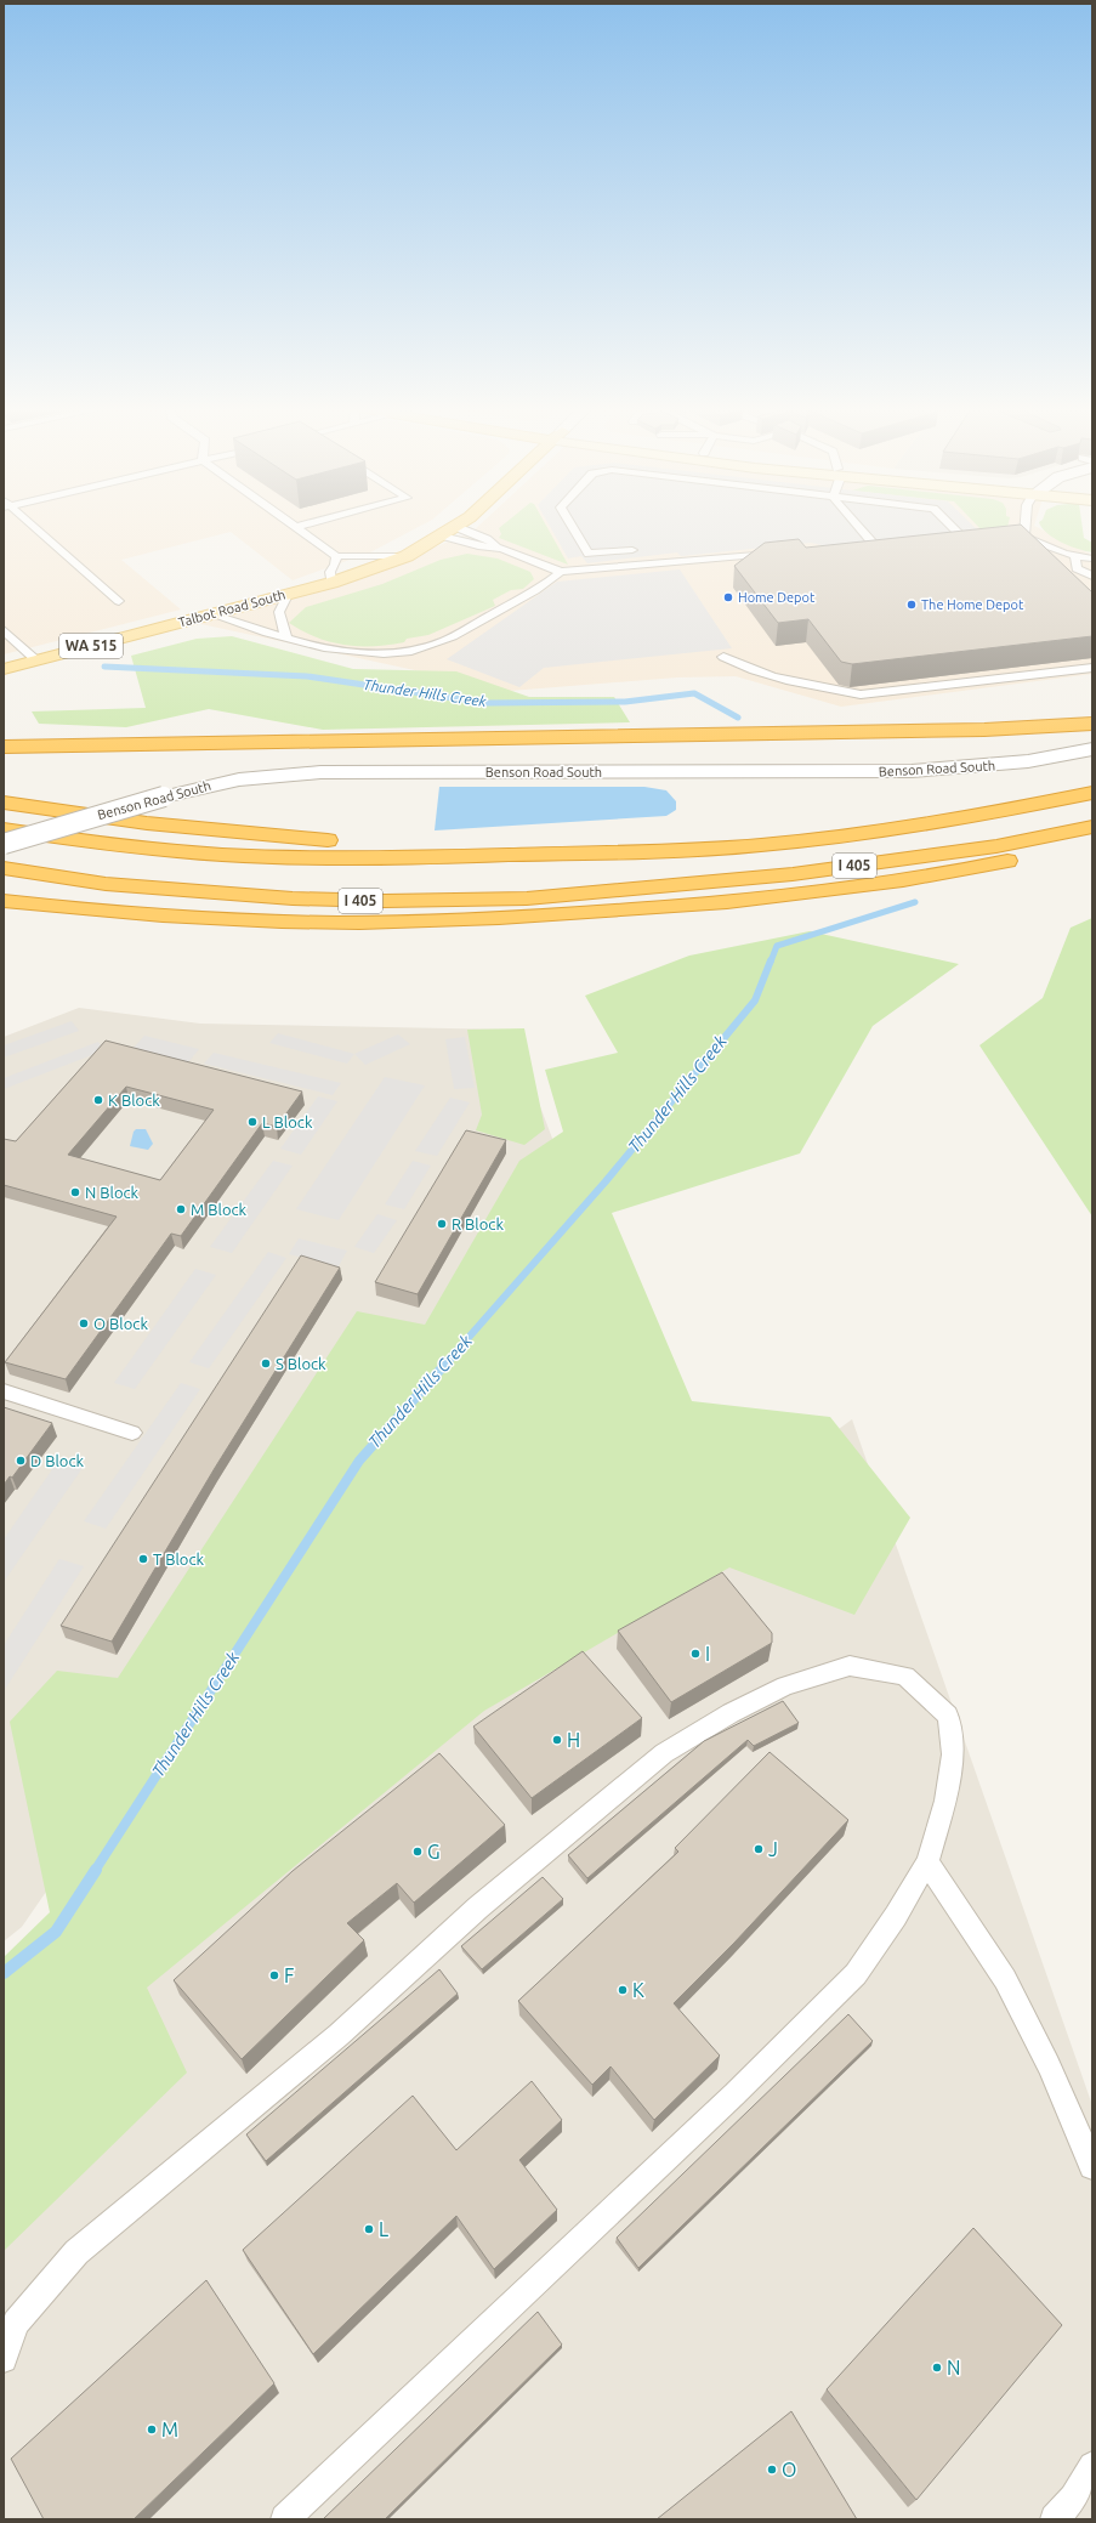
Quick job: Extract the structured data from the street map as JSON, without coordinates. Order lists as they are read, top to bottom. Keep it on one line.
{"streets":{"highway":["I 405"],"main road":["Talbot Road South","WA 515"],"street":["Benson Road South"]},"water":["Thunder Hills Creek"],"places":["Home Depot","The Home Depot","K Block","L Block","N Block","M Block","R Block","O Block","S Block","D Block","T Block","I","H","J","G","F","K","L","N","M","O"]}
